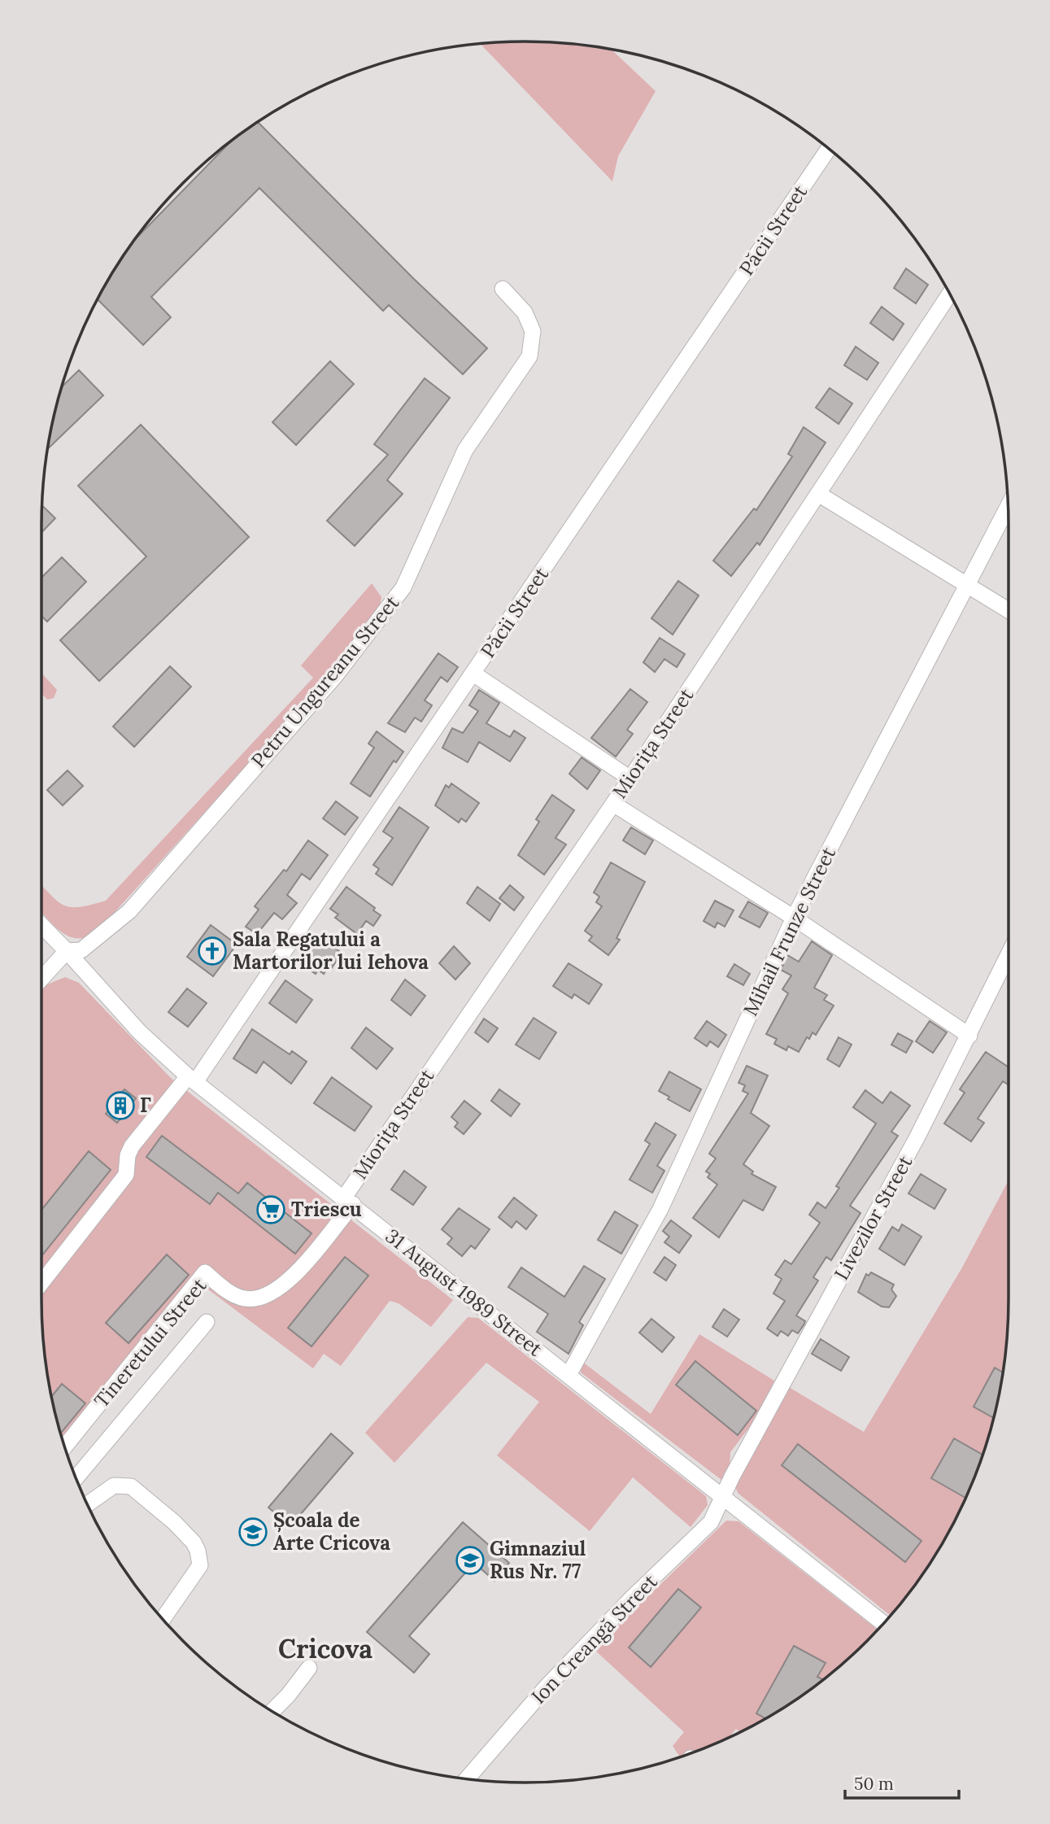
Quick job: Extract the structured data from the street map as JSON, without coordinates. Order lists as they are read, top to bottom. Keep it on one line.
{"streets":{"street":["Păcii Street","Petru Ungureanu Street","Miorița Street","Mihail Frunze Street","Livezilor Street","31 August 1989 Street","Tineretului Street","Ion Creangă Street"]},"crossings":[["Păcii Street","31 August 1989 Street"],["Petru Ungureanu Street","31 August 1989 Street"],["Miorița Street","31 August 1989 Street"],["Miorița Street","Tineretului Street"],["Mihail Frunze Street","31 August 1989 Street"],["Livezilor Street","31 August 1989 Street"],["Livezilor Street","Ion Creangă Street"],["31 August 1989 Street","Tineretului Street"],["31 August 1989 Street","Ion Creangă Street"]],"districts":["Cricova"],"places":{"church":["Sala Regatului a Martorilor lui Iehova"],"building":["Г"],"supermarket":["Triescu"],"school or university":["Școala de Arte Cricova","Gimnaziul Rus Nr. 77"]},"scale_bar":"50 m"}
